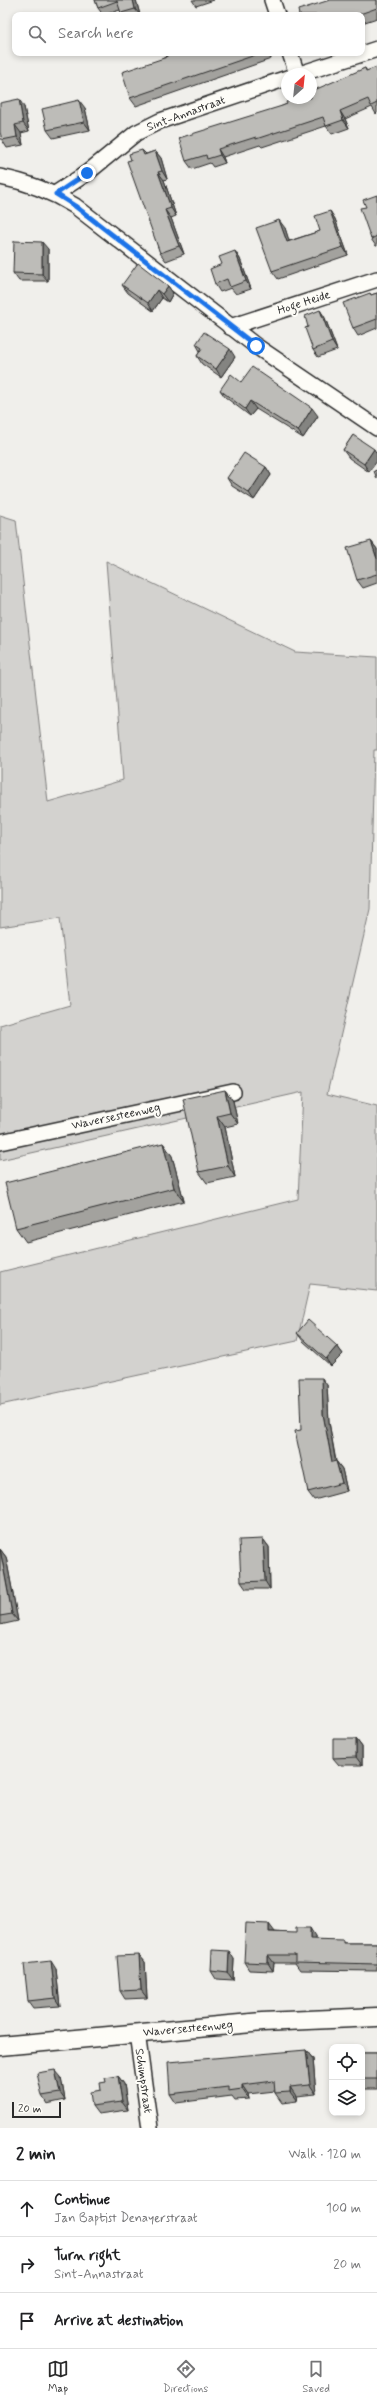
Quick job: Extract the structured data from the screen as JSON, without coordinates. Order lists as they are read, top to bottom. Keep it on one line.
{"streets":{"street":["Sint-Annastraat","Hoge Heide","Waversesteenweg","Schimpstraat"]},"crossings":[["Waversesteenweg","Schimpstraat"]],"scale_bar":"20 m","north":"top right","page":{"search":"Search here","scale":"20 m","heading":["2 min","Walk · 120 m"],"list":[["Continue","Jan Baptist Denayerstraat","100 m"],["Turn right","Sint-Annastraat","20 m"],"Arrive at destination"],"nav":["Map","Directions","Saved"]}}
